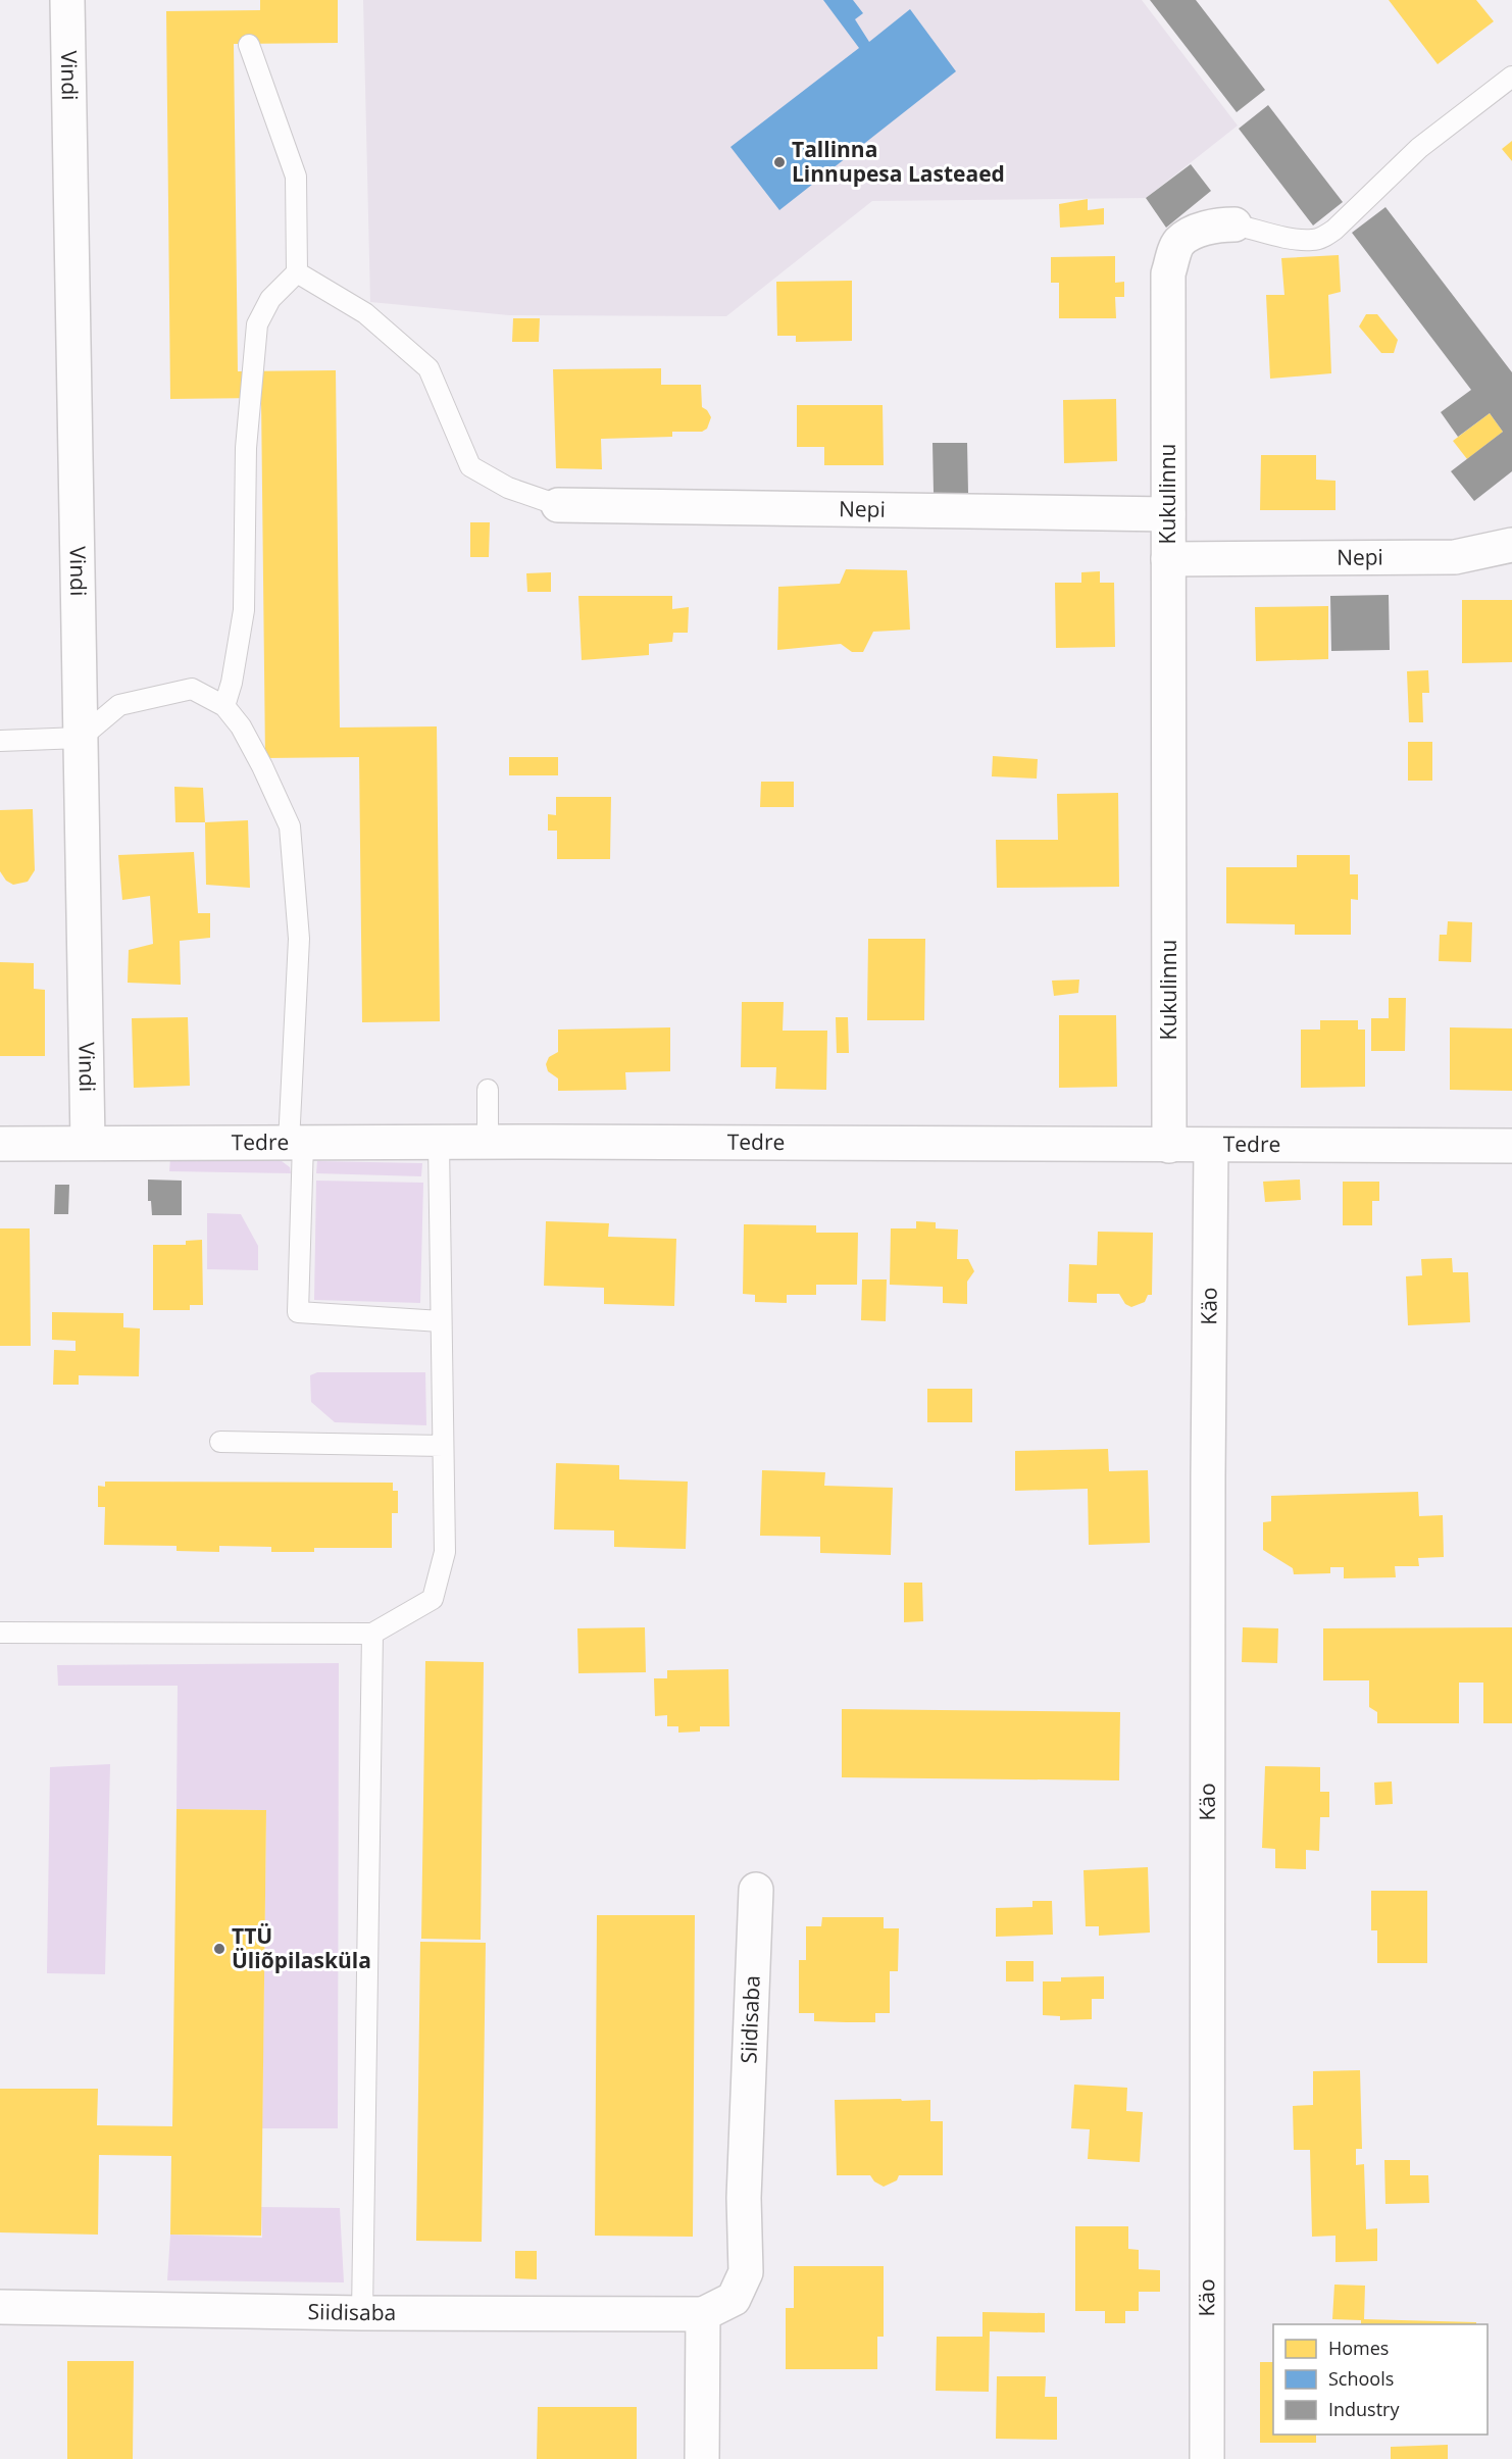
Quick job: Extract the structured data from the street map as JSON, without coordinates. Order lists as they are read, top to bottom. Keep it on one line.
{"streets":{"street":["Vindi","Kukulinnu","Nepi","Tedre","Käo","Siidisaba"]},"crossings":[["Vindi","Tedre"],["Kukulinnu","Nepi"],["Kukulinnu","Tedre"],["Tedre","Käo"]],"places":["Tallinna Linnupesa Lasteaed","TTÜ Üliõpilasküla"],"legend":["Homes","Schools","Industry"]}
